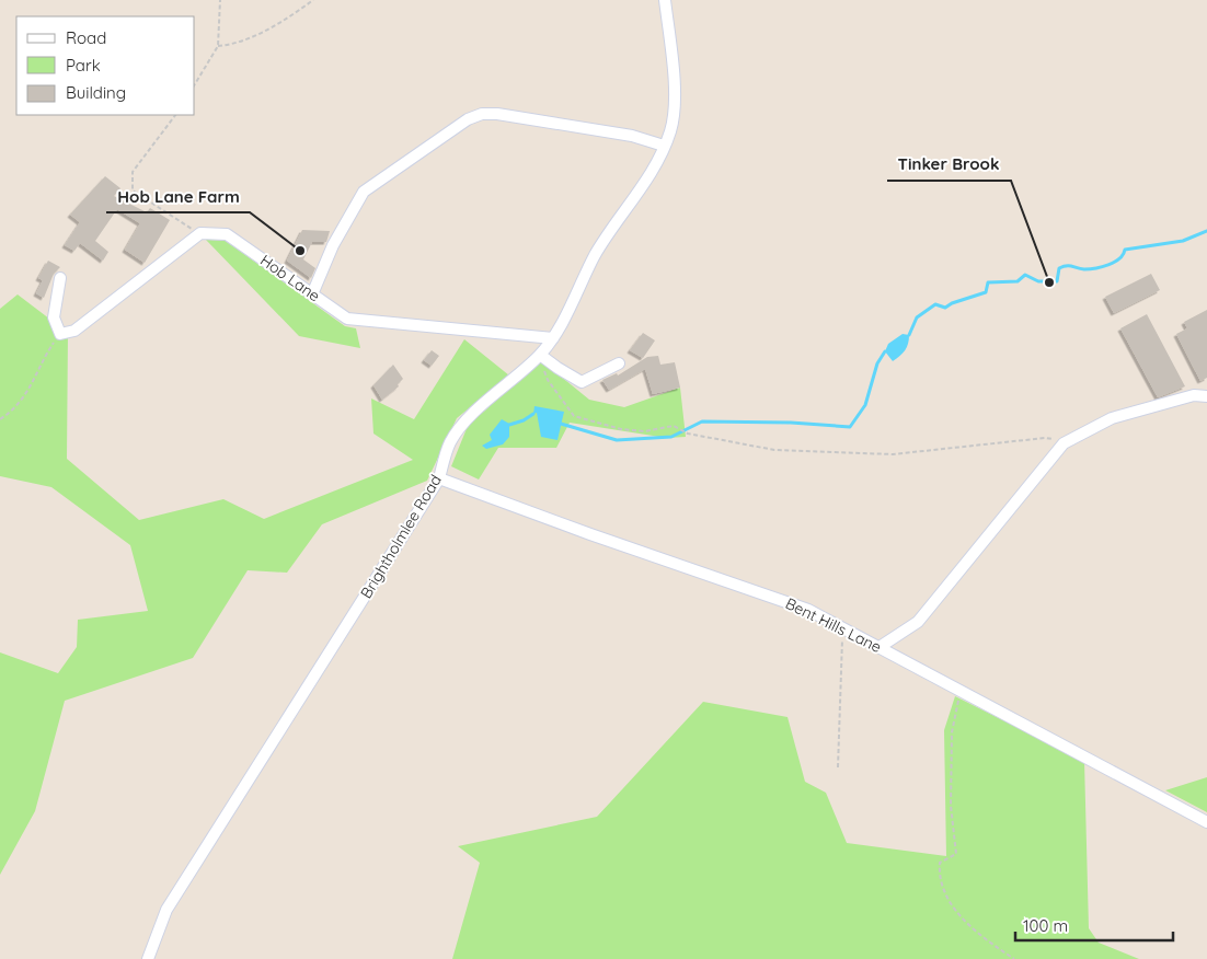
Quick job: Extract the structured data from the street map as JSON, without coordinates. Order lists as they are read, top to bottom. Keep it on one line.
{"streets":{"street":["Hob Lane","Brightholmlee Road","Bent Hills Lane"]},"crossings":[["Hob Lane","Brightholmlee Road"],["Brightholmlee Road","Bent Hills Lane"]],"places":["Hob Lane Farm","Tinker Brook"],"legend":["Road","Park","Building"],"scale_bar":"100 m"}
